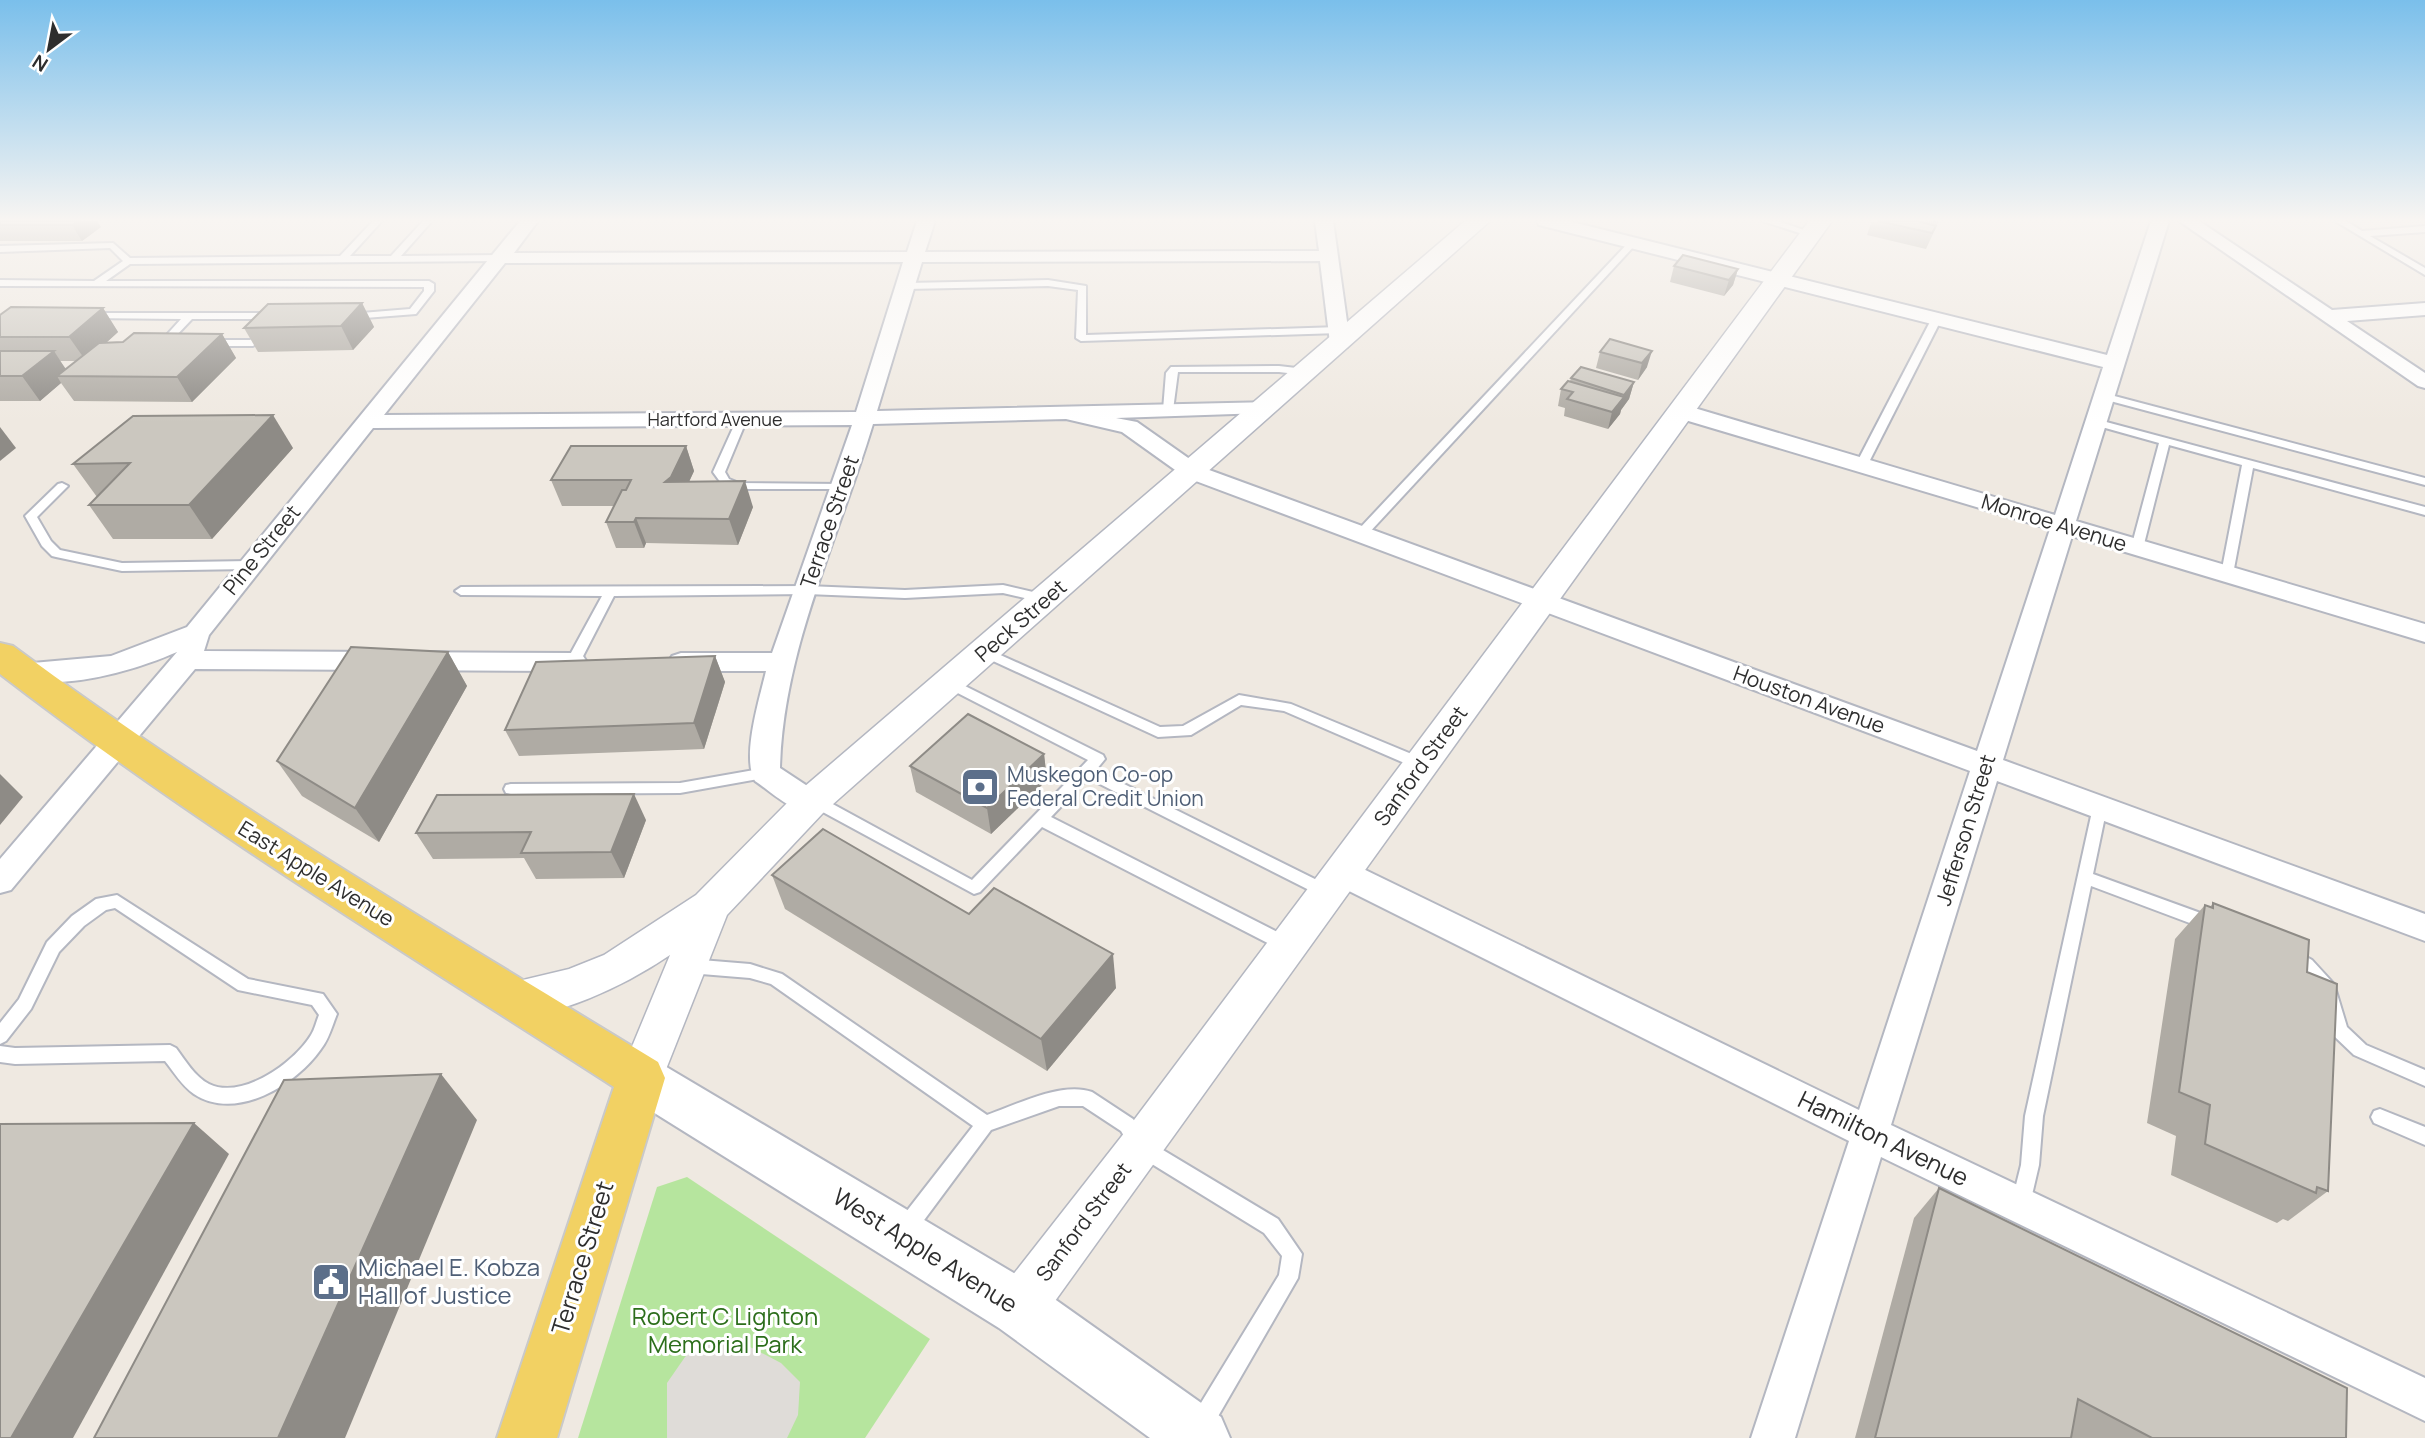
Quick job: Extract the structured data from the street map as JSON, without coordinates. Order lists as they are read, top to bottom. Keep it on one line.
{"streets":{"main road":["Terrace Street","East Apple Avenue","West Apple Avenue"],"street":["Hartford Avenue","Monroe Avenue","Pine Street","Peck Street","Houston Avenue","Sanford Street","Jefferson Street","Hamilton Avenue"]},"crossings":[["Hartford Avenue","Terrace Street"],["Hartford Avenue","Pine Street"],["Hartford Avenue","Peck Street"],["Hartford Avenue","Houston Avenue"],["Terrace Street","Peck Street"],["Terrace Street","East Apple Avenue"],["Terrace Street","West Apple Avenue"],["Monroe Avenue","Sanford Street"],["Monroe Avenue","Jefferson Street"],["Pine Street","East Apple Avenue"],["Peck Street","Houston Avenue"],["Peck Street","East Apple Avenue"],["Peck Street","West Apple Avenue"],["Houston Avenue","Sanford Street"],["Houston Avenue","Jefferson Street"],["Sanford Street","Hamilton Avenue"],["Sanford Street","West Apple Avenue"],["Jefferson Street","Hamilton Avenue"],["East Apple Avenue","West Apple Avenue"]],"parks":["Robert C Lighton Memorial Park"],"places":{"bank":["Muskegon Co-op Federal Credit Union"],"public building":["Michael E. Kobza Hall of Justice"]},"north":"bottom left"}
